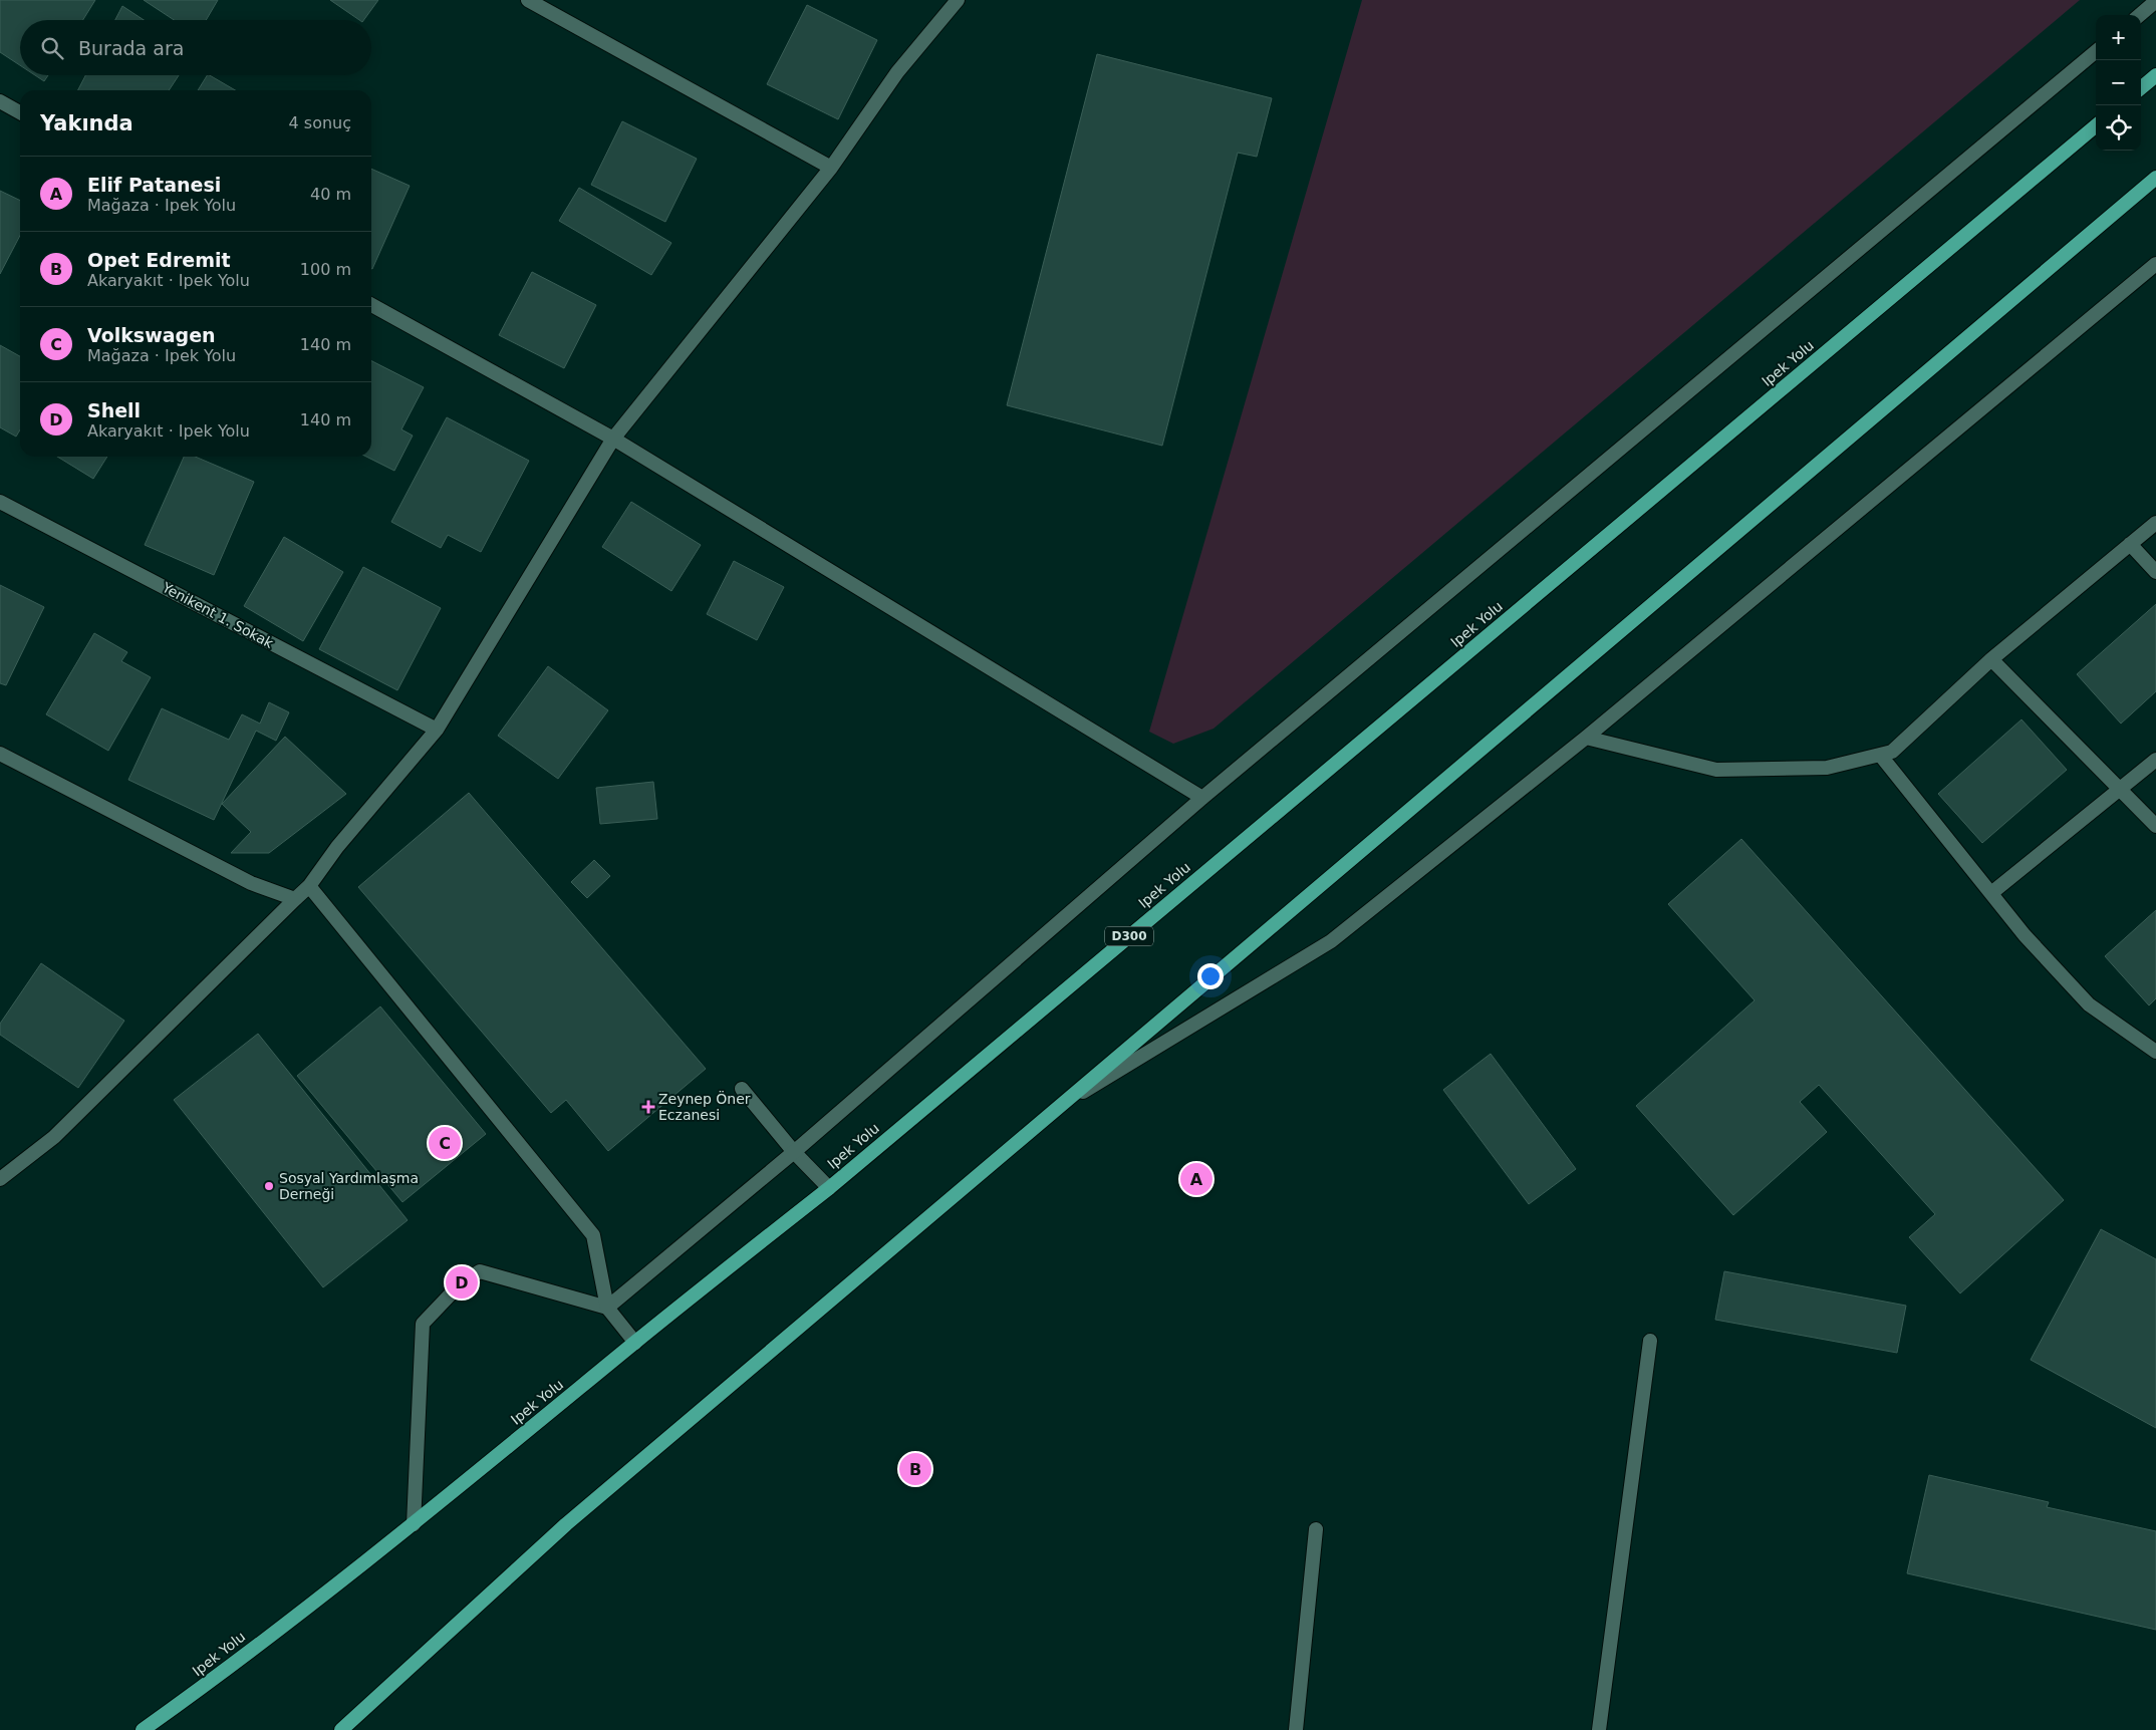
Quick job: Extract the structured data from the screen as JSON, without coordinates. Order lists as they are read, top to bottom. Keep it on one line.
{"streets":{"highway":["Ipek Yolu","D300"],"street":["Yenikent 1. Sokak"]},"places":{"health":["Zeynep Öner Eczanesi"],"other":["Sosyal Yardımlaşma Derneği"]},"page":{"map_buttons":["+","−"],"search":"Burada ara","heading":["Yakında","4 sonuç"],"list":[{"mark":"A","name":"Elif Patanesi","note":"Mağaza · Ipek Yolu","value":"40 m"},{"mark":"B","name":"Opet Edremit","note":"Akaryakıt · Ipek Yolu","value":"100 m"},{"mark":"C","name":"Volkswagen","note":"Mağaza · Ipek Yolu","value":"140 m"},{"mark":"D","name":"Shell","note":"Akaryakıt · Ipek Yolu","value":"140 m"}],"pins":["C","A","D","B"]}}
